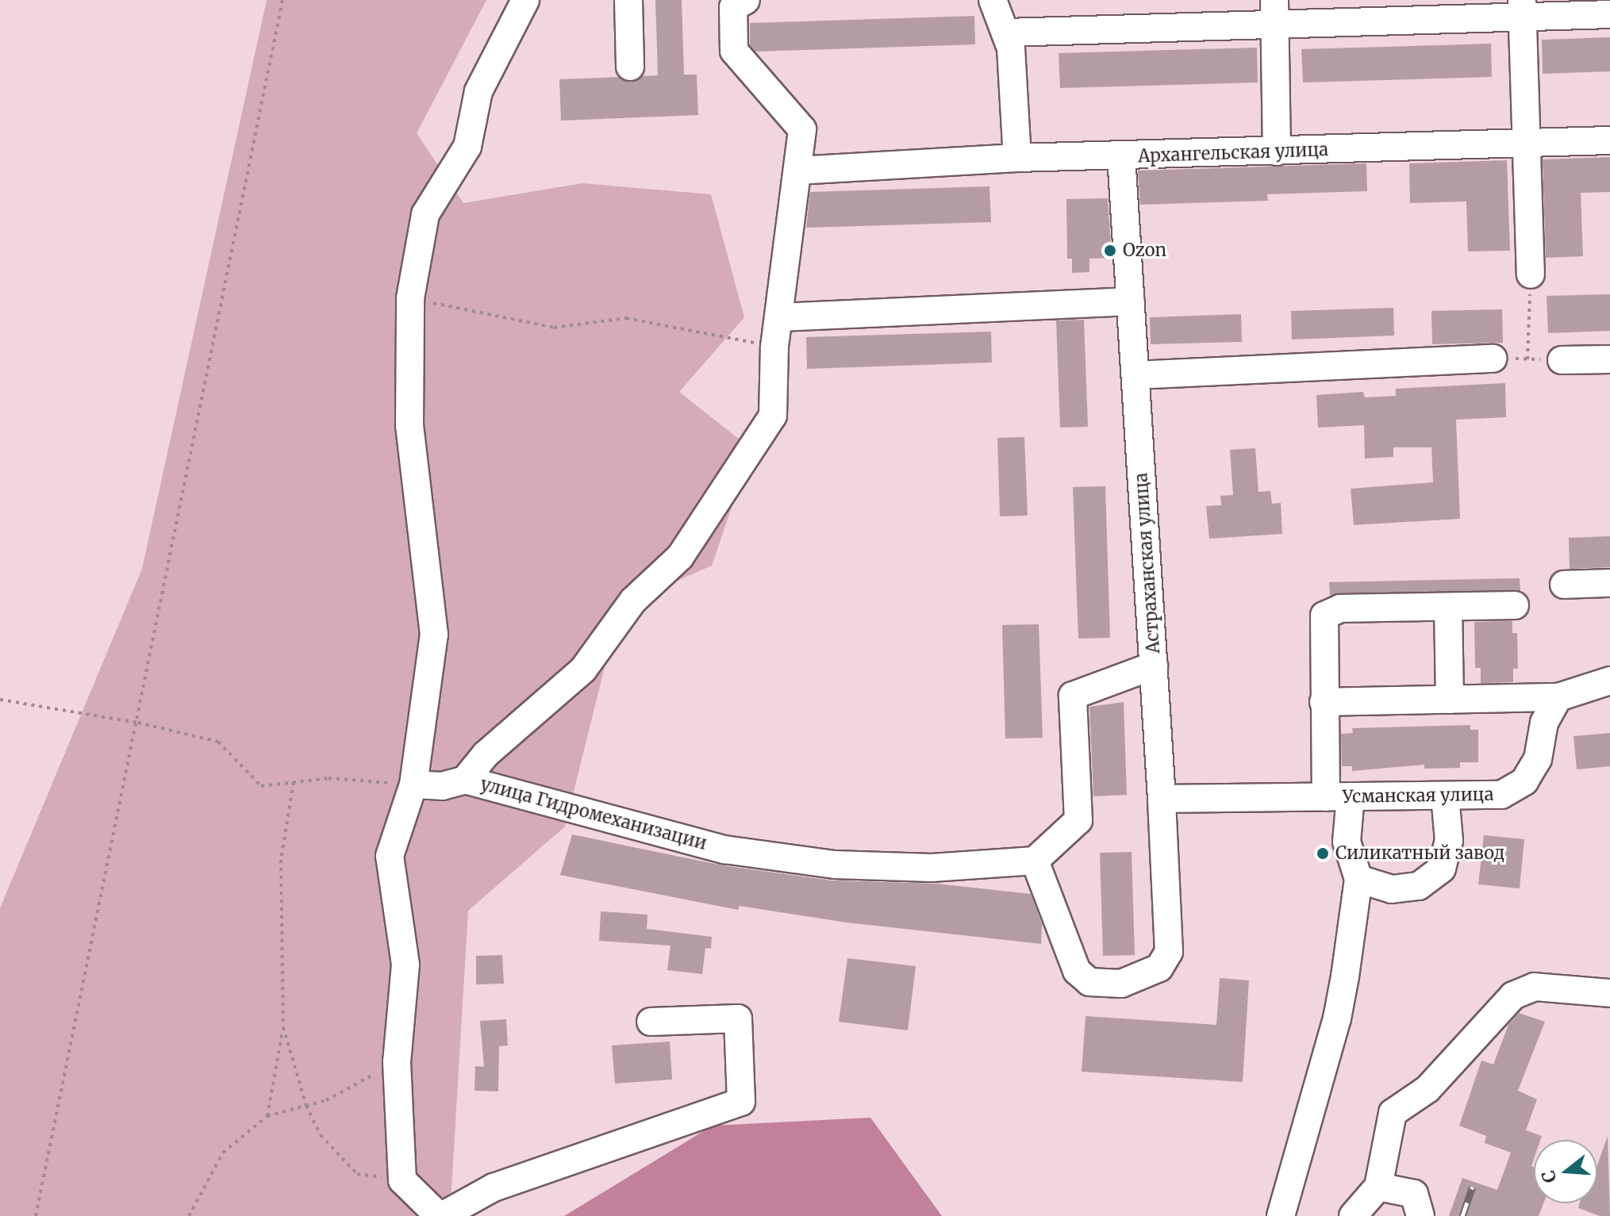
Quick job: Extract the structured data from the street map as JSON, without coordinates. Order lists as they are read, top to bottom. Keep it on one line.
{"streets":{"street":["Архангельская улица","Астраханская улица","Усманская улица","улица Гидромеханизации"]},"crossings":[["Архангельская улица","Астраханская улица"],["Астраханская улица","Усманская улица"],["Астраханская улица","улица Гидромеханизации"]],"places":["Ozon","Силикатный завод"],"north":"left"}
